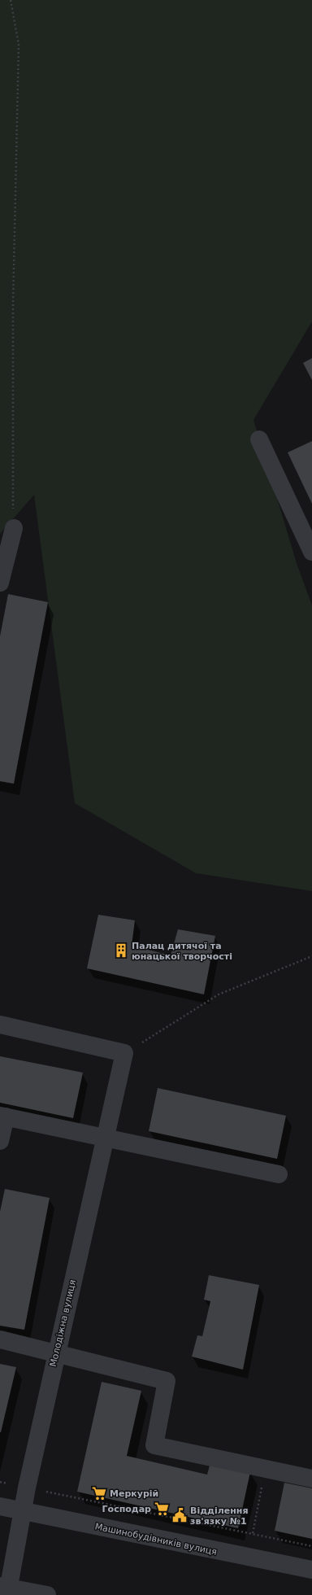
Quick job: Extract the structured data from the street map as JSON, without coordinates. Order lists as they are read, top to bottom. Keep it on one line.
{"streets":{"street":["Молодіжна вулиця","Машинобудівників вулиця"]},"crossings":[["Молодіжна вулиця","Машинобудівників вулиця"]],"places":{"building":["Палац дитячої та юнацької творчості"],"supermarket":["Меркурій","Господар"],"public building":["Відділення зв'язку №1"]}}
